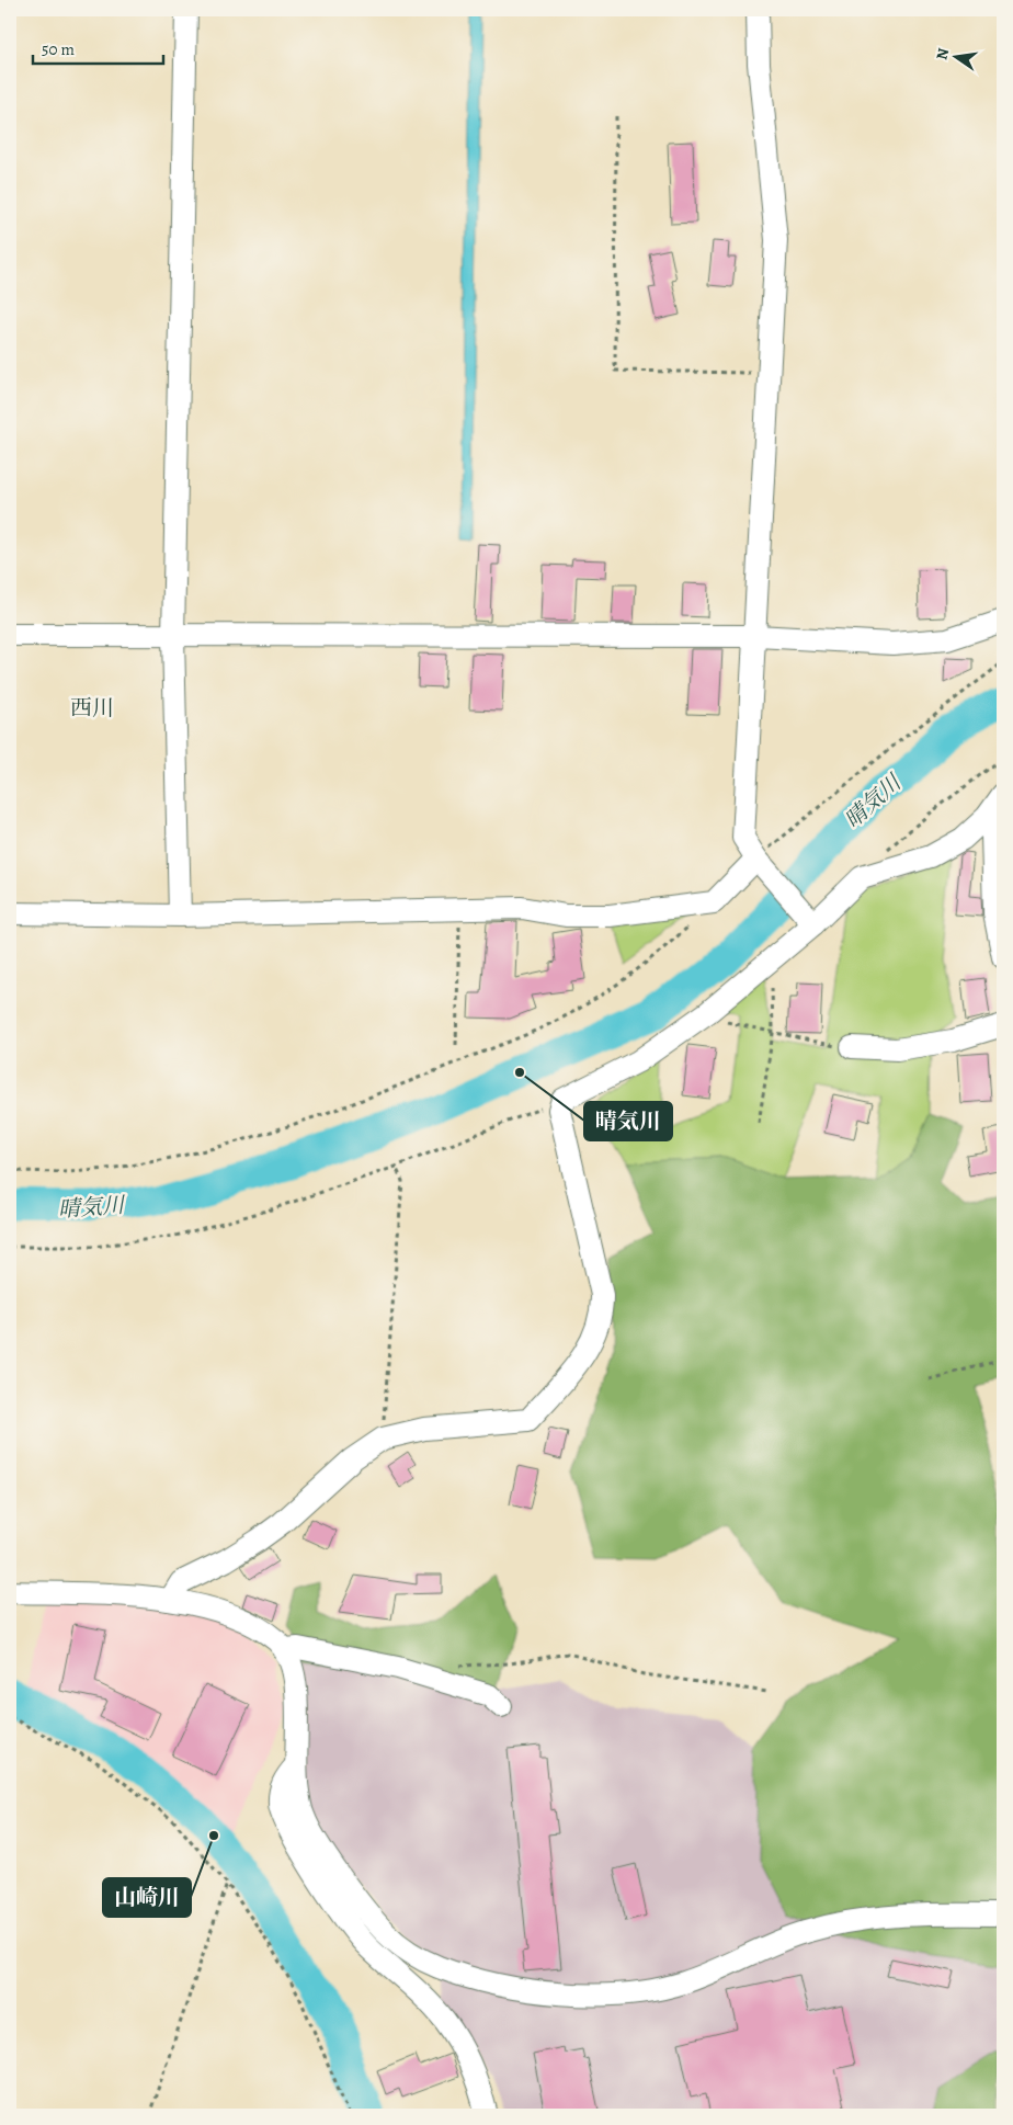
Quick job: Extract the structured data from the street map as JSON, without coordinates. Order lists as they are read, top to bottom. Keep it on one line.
{"districts":["西川"],"water":["晴気川"],"places":["晴気川","山崎川"],"scale_bar":"50 m","north":"left"}
